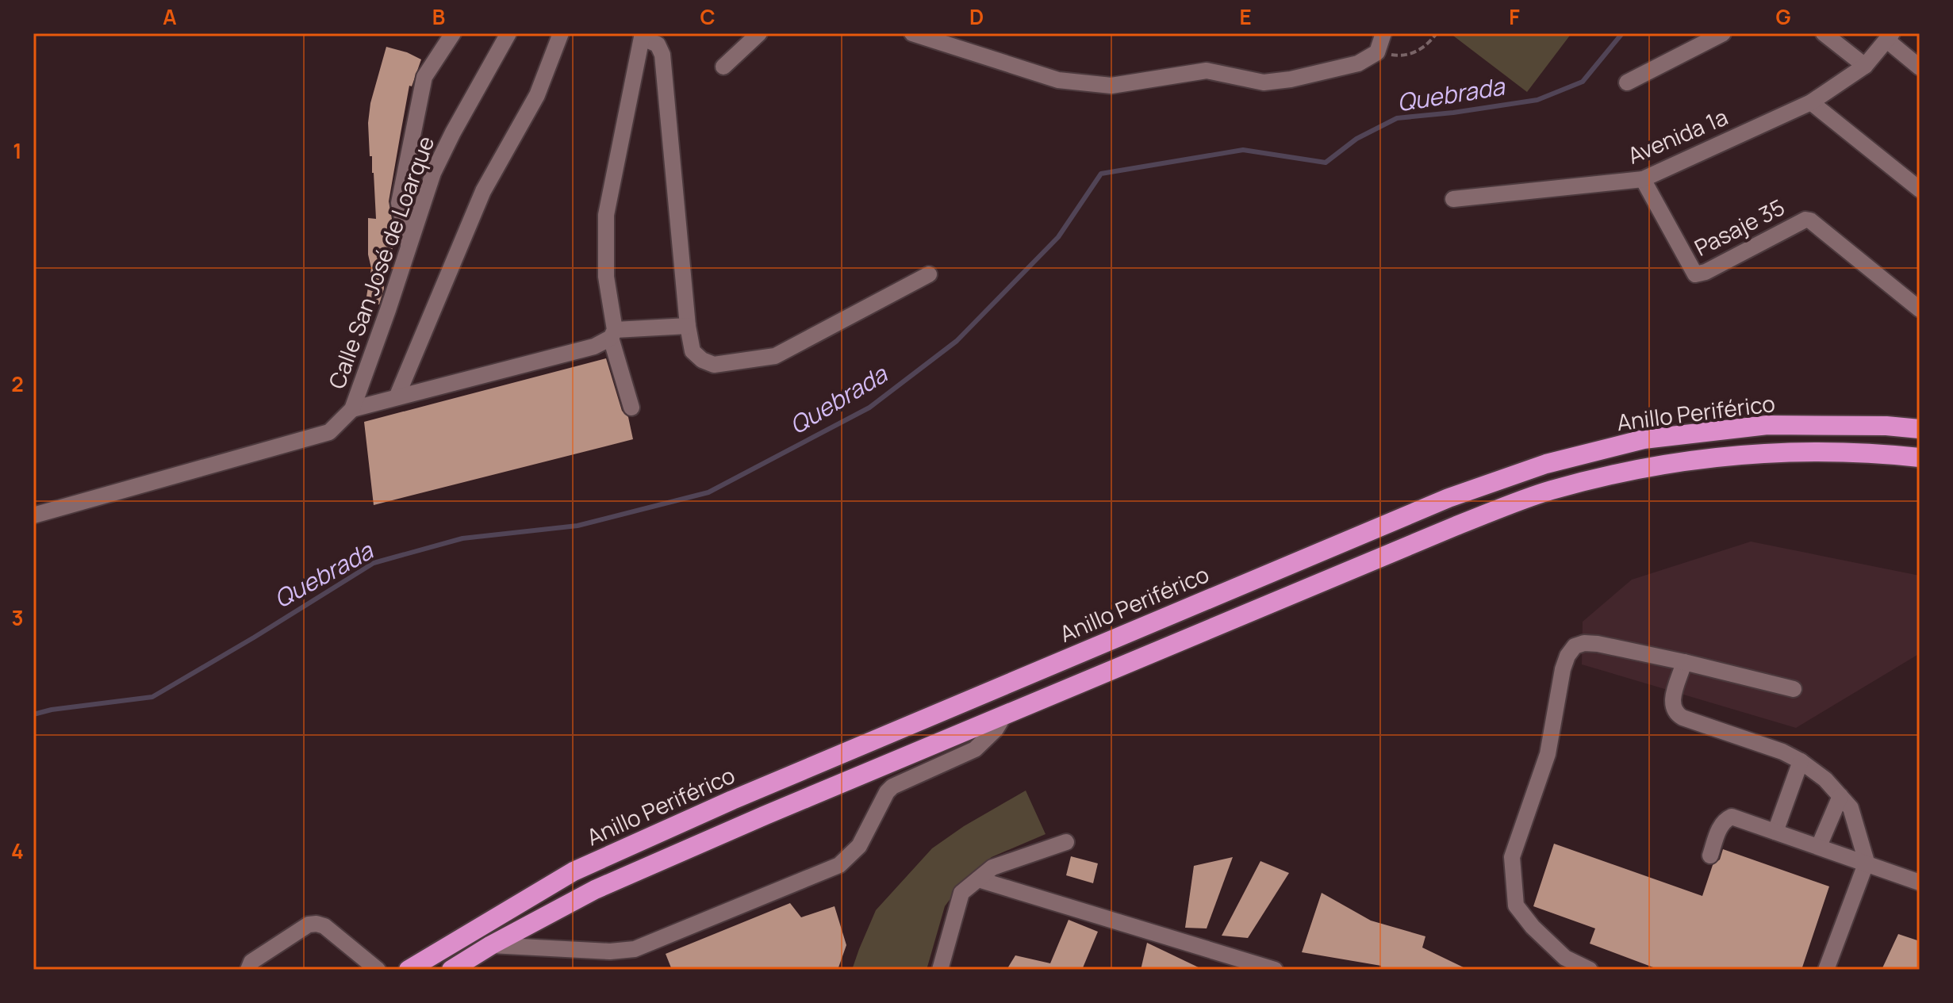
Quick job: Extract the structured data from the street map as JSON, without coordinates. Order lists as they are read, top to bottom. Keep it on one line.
{"streets":{"highway":["Anillo Periférico"],"street":["Avenida 1a","Pasaje 35","Calle San José de Loarque"]},"crossings":[["Avenida 1a","Pasaje 35"]],"water":["Quebrada"],"grid":{"columns":["A","B","C","D","E","F","G"],"rows":["1","2","3","4"]}}
